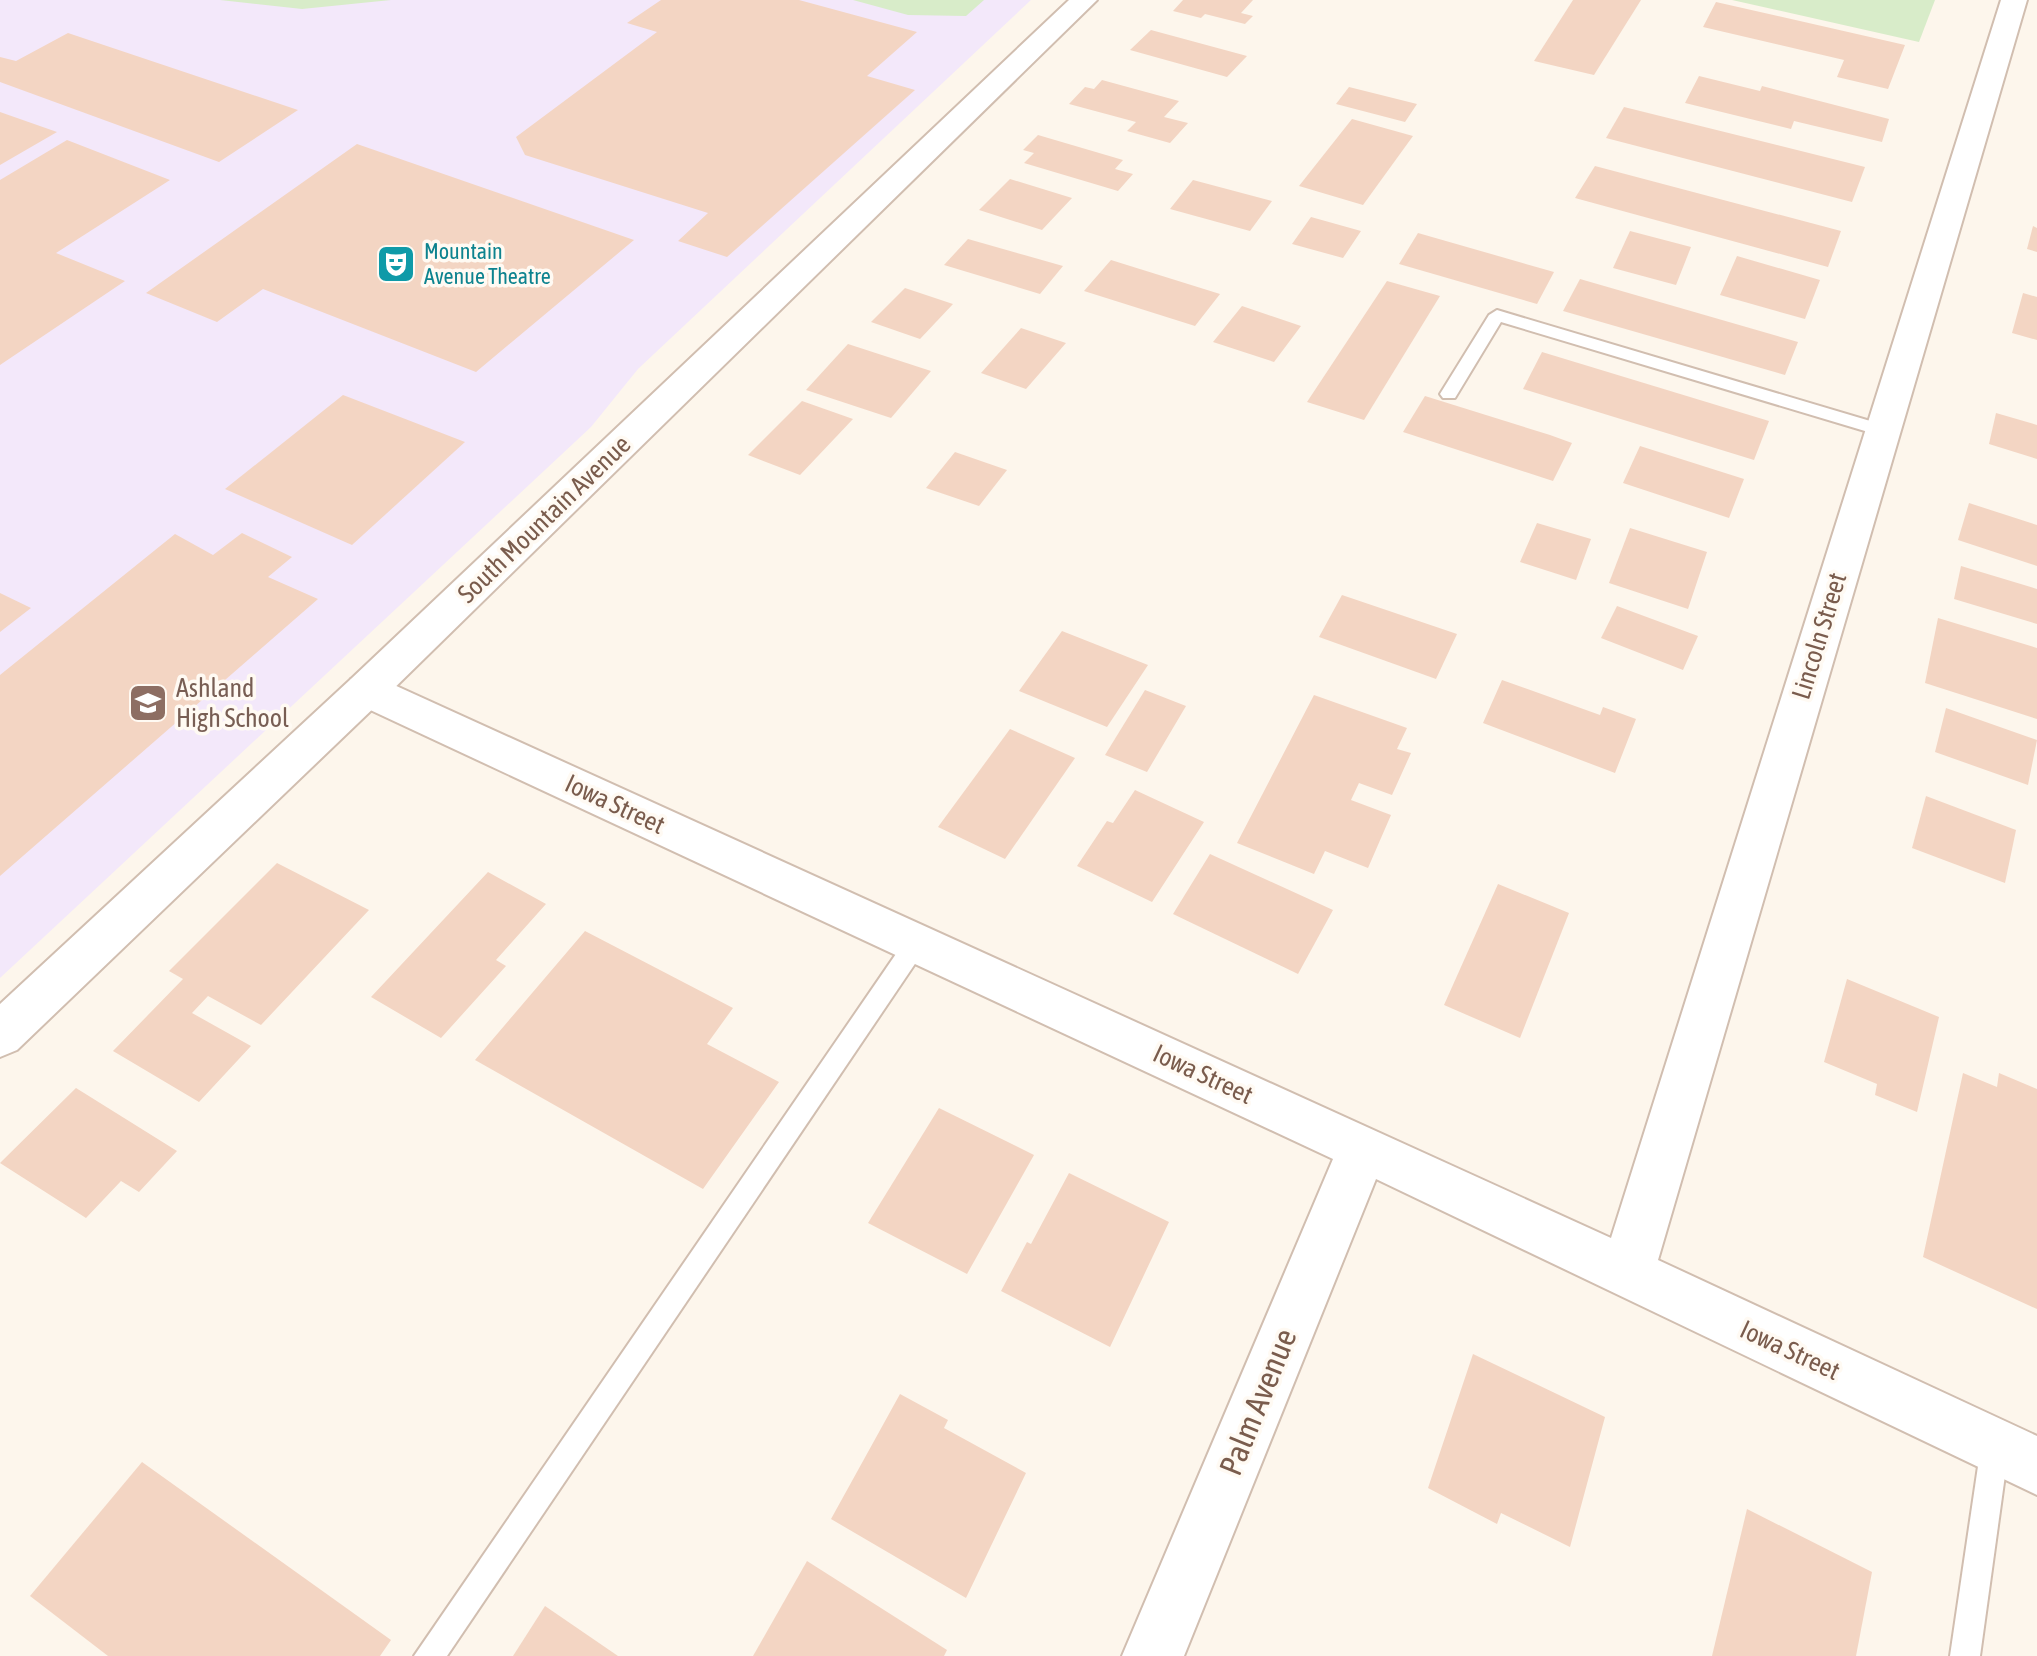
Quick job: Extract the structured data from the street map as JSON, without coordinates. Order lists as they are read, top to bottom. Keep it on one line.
{"streets":{"street":["South Mountain Avenue","Lincoln Street","Iowa Street","Palm Avenue"]},"crossings":[["South Mountain Avenue","Iowa Street"],["Lincoln Street","Iowa Street"],["Iowa Street","Palm Avenue"]],"places":{"theatre":["Mountain Avenue Theatre"],"school or university":["Ashland High School"]}}
